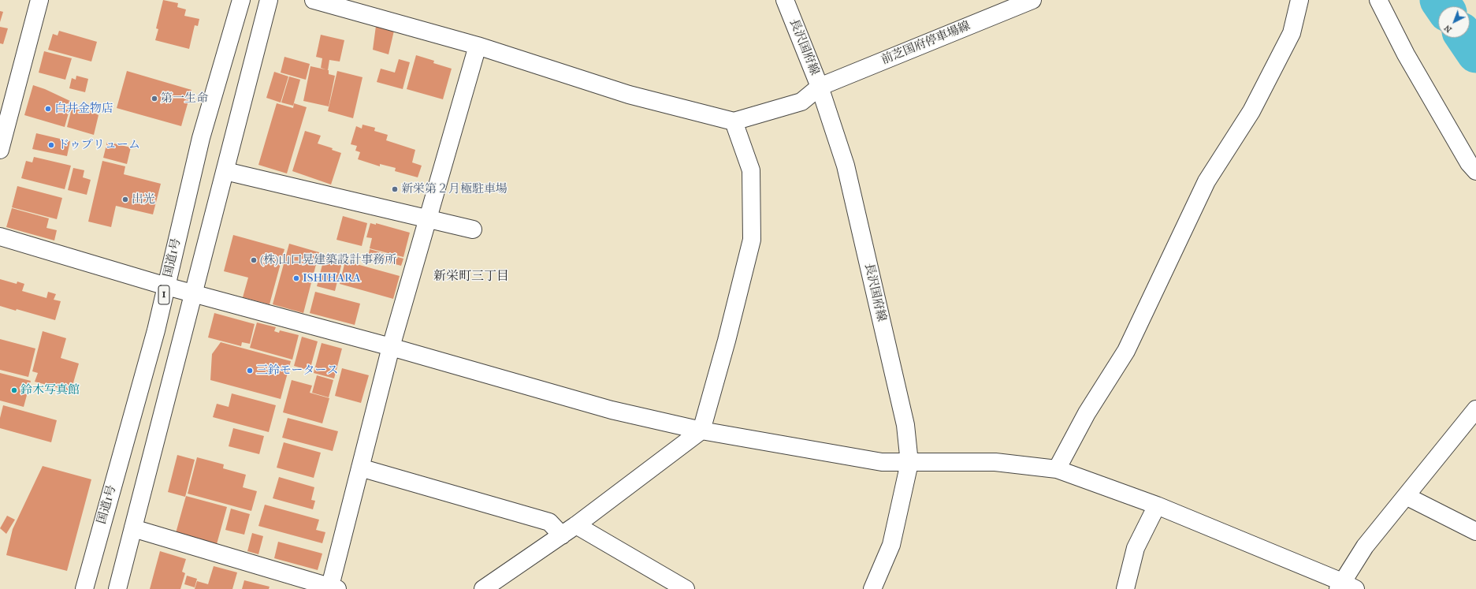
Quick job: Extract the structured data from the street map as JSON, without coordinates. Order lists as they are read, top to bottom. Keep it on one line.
{"streets":{"main road":["前芝国府停車場線","長沢国府線","国道1号","1"]},"crossings":[["前芝国府停車場線","長沢国府線"]],"districts":["新栄町三丁目"],"places":["第一生命","白井金物店","ドゥプリューム","新栄第２月極駐車場","出光","(株)山口晃建築設計事務所","ISHIHARA","三鈴モータース","鈴木写真館"],"north":"bottom left"}
